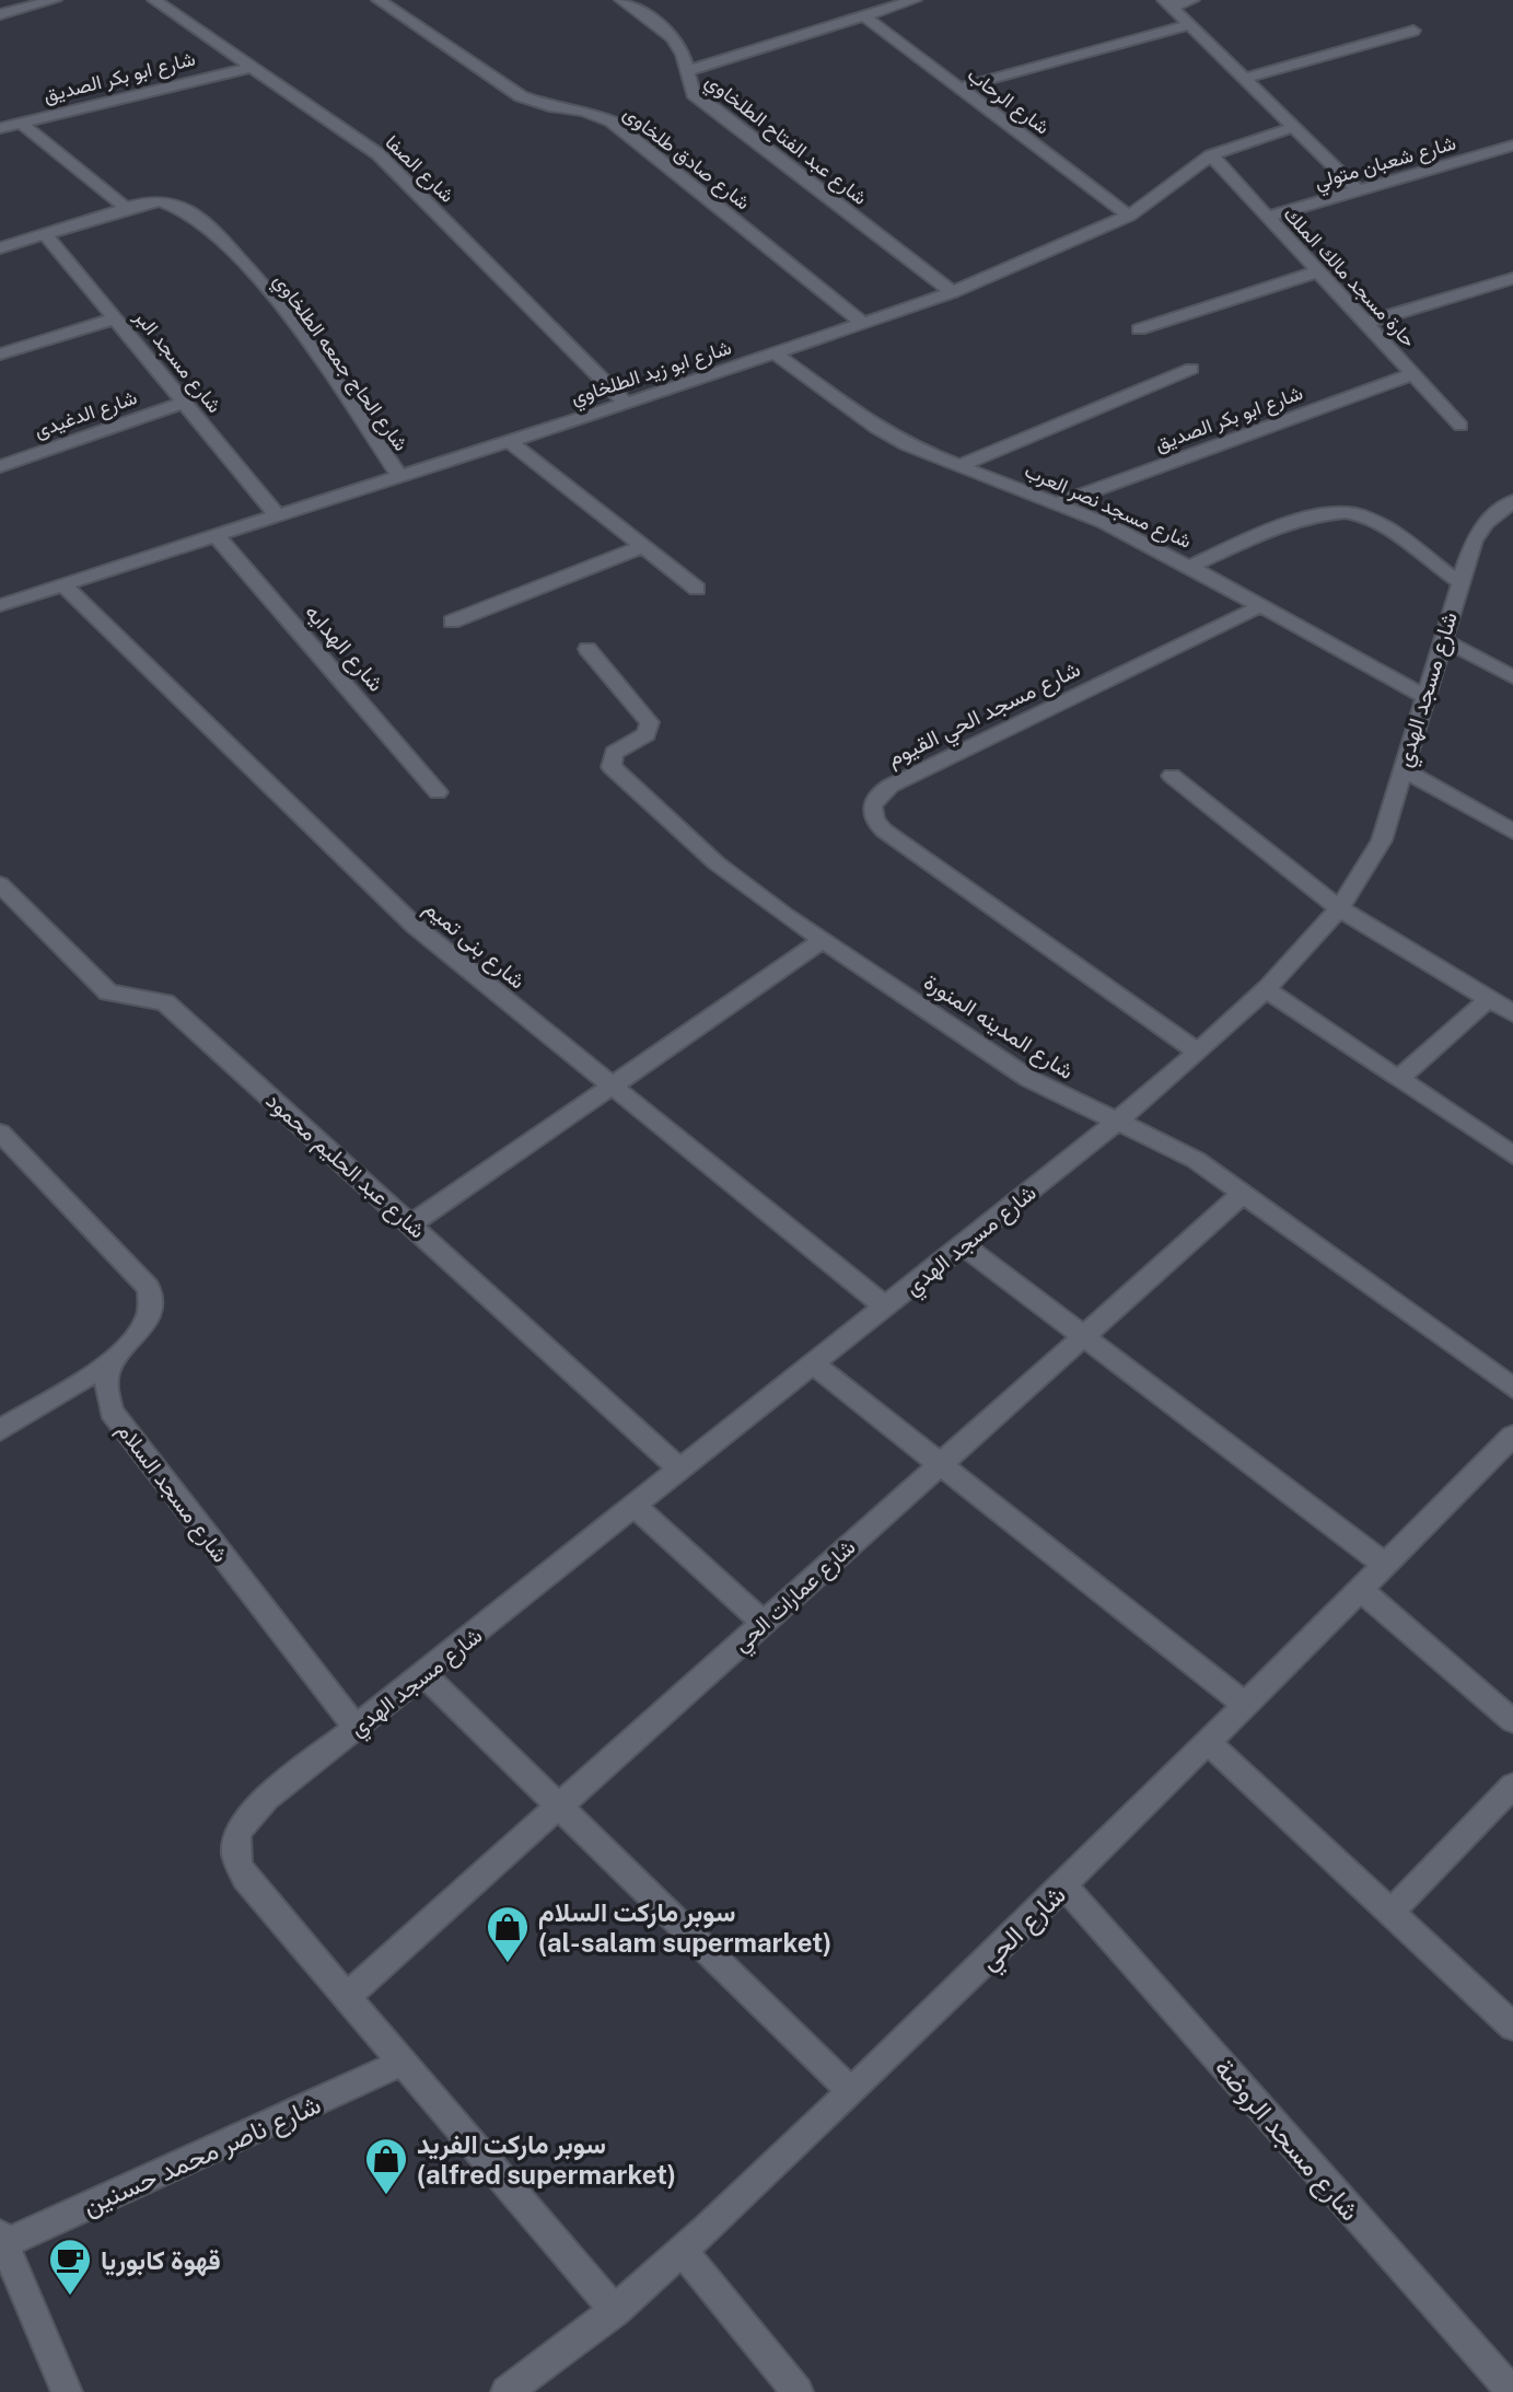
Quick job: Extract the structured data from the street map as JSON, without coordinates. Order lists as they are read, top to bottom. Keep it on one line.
{"streets":{"street":["شارع ابو بكر الصديق","شارع الرحاب","شارع عبد الفتاح الطلخاوي","شارع صادق طلخاوى","شارع شعبان متولي","شارع الصفا","حارة مسجد مالك الملك","شارع مسجد البر","شارع الحاج جمعه الطلخاوي","شارع ابو زيد الطلخاوي","شارع الدغيدى","شارع مسجد نصر العرب","شارع الهدايه","شارع مسجد الهدي","شارع مسجد الحي القيوم","شارع بنى تميم","شارع المدينه المنورة","شارع عبد الحليم محمود","شارع مسجد السلام","شارع عمارات الحي","شارع الحي","شارع مسجد الروضة","شارع ناصر محمد حسنين"]},"crossings":[["شارع ابو بكر الصديق","شارع الصفا"],["شارع ابو بكر الصديق","حارة مسجد مالك الملك"],["شارع ابو بكر الصديق","شارع مسجد نصر العرب"],["شارع الرحاب","شارع ابو زيد الطلخاوي"],["شارع عبد الفتاح الطلخاوي","شارع ابو زيد الطلخاوي"],["شارع صادق طلخاوى","شارع ابو زيد الطلخاوي"],["شارع شعبان متولي","حارة مسجد مالك الملك"],["شارع الصفا","شارع ابو زيد الطلخاوي"],["حارة مسجد مالك الملك","شارع ابو زيد الطلخاوي"],["شارع مسجد البر","شارع ابو زيد الطلخاوي"],["شارع مسجد البر","شارع الدغيدى"],["شارع الحاج جمعه الطلخاوي","شارع ابو زيد الطلخاوي"],["شارع ابو زيد الطلخاوي","شارع مسجد نصر العرب"],["شارع ابو زيد الطلخاوي","شارع الهدايه"],["شارع ابو زيد الطلخاوي","شارع بنى تميم"],["شارع مسجد نصر العرب","شارع مسجد الهدي"],["شارع مسجد نصر العرب","شارع مسجد الحي القيوم"],["شارع مسجد الهدي","شارع مسجد الحي القيوم"],["شارع مسجد الهدي","شارع بنى تميم"],["شارع مسجد الهدي","شارع المدينه المنورة"],["شارع مسجد الهدي","شارع عبد الحليم محمود"],["شارع مسجد الهدي","شارع مسجد السلام"],["شارع مسجد الهدي","شارع عمارات الحي"],["شارع المدينه المنورة","شارع عمارات الحي"],["شارع الحي","شارع مسجد الروضة"]],"places":{"shop":["سوبر ماركت السلام (al-salam supermarket)","سوبر ماركت الفريد (alfred supermarket)"],"cafe":["قهوة كابوريا"]}}
